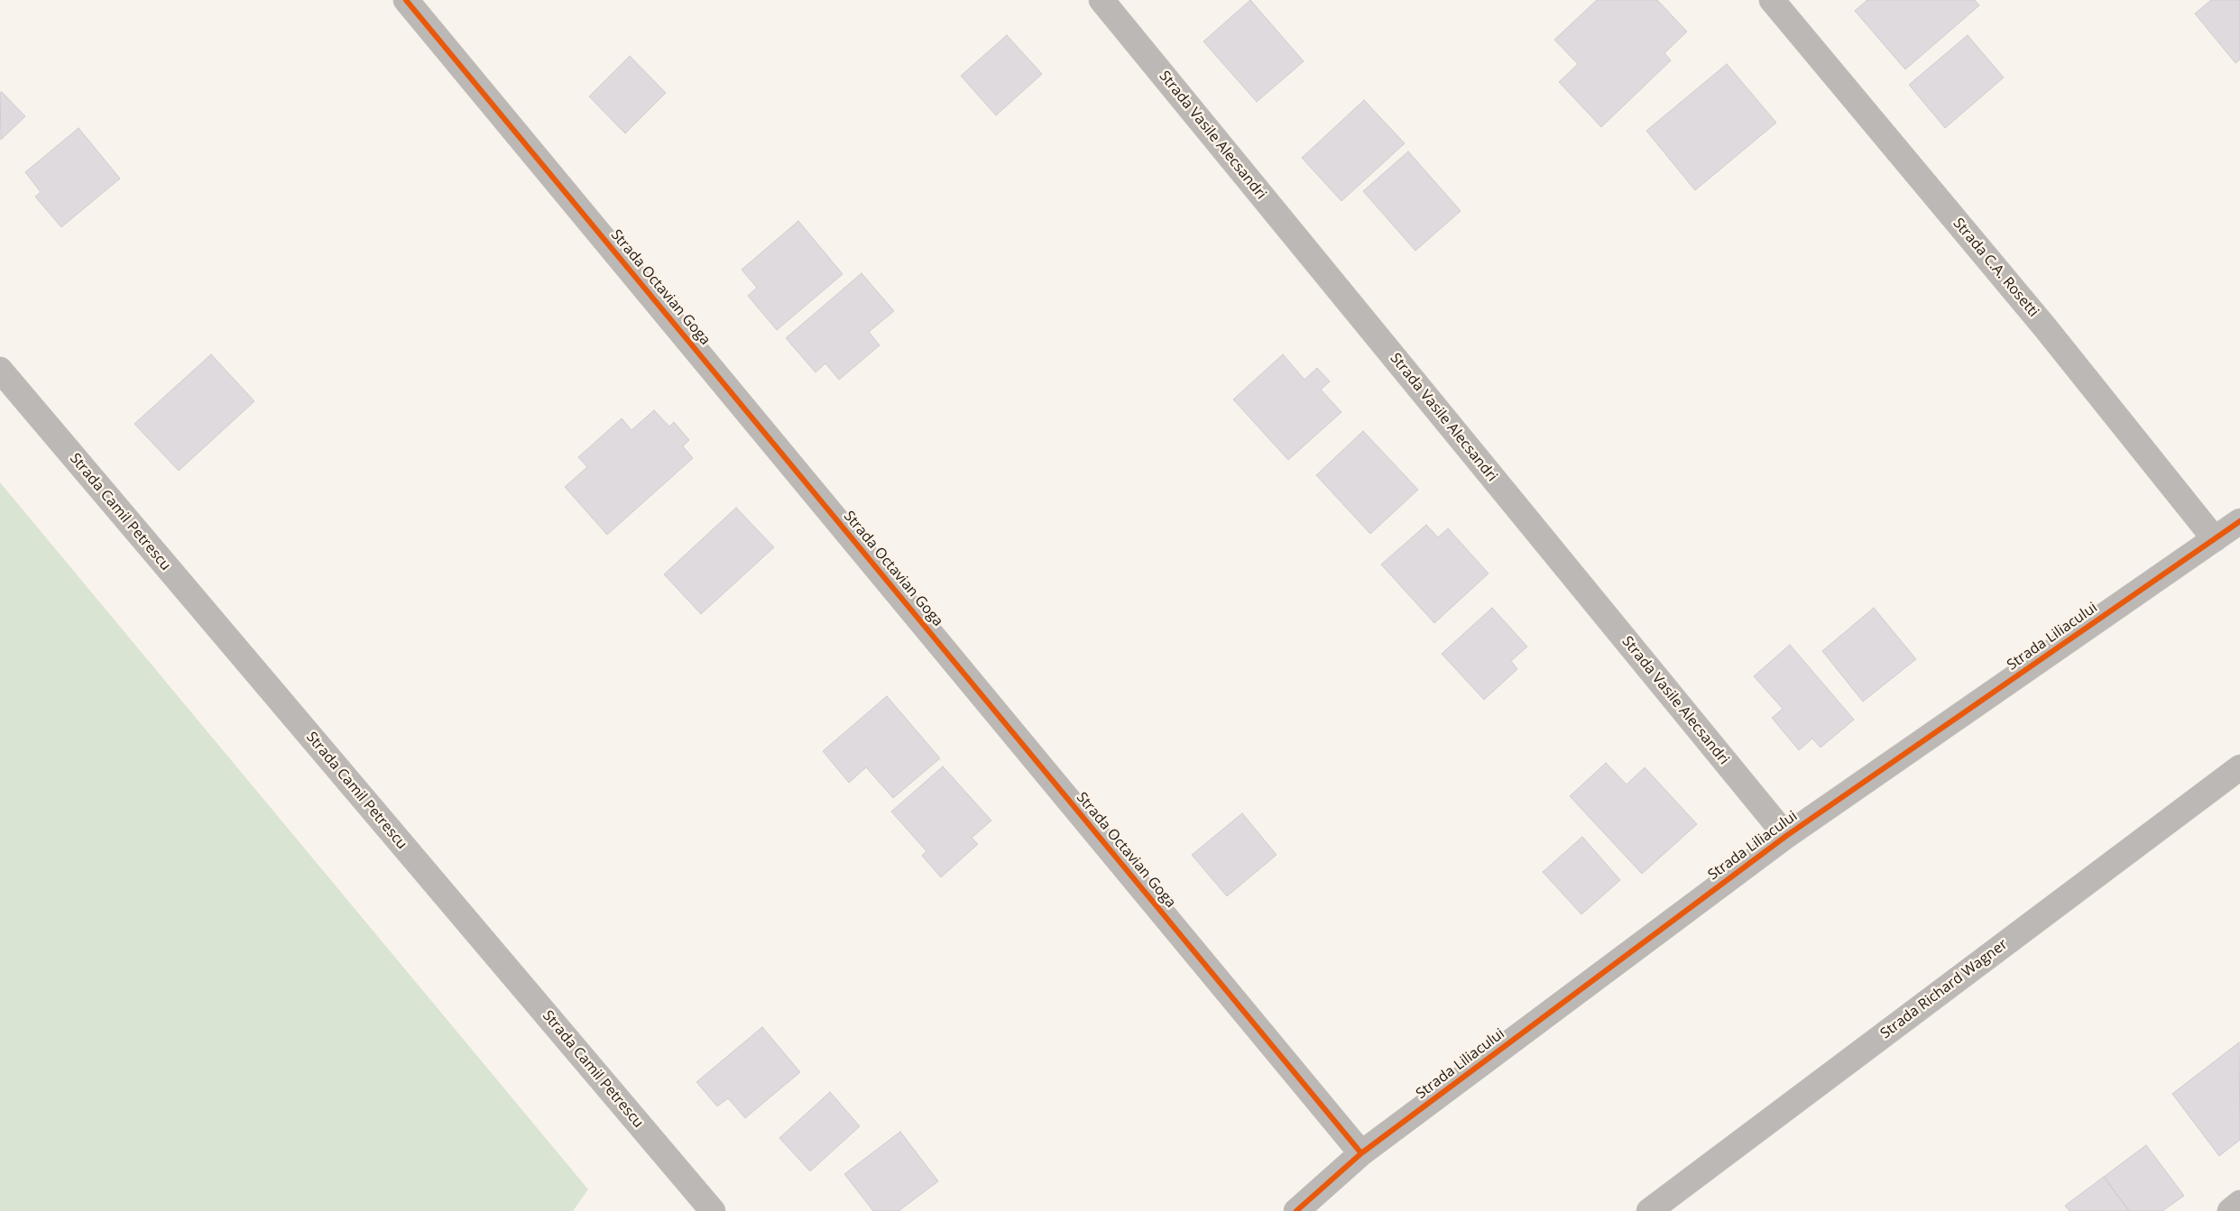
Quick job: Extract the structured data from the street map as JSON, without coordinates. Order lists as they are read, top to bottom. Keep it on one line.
{"streets":{"street":["Strada Vasile Alecsandri","Strada C.A. Rosetti","Strada Octavian Goga","Strada Camil Petrescu","Strada Liliacului","Strada Richard Wagner"]},"crossings":[["Strada Vasile Alecsandri","Strada Liliacului"],["Strada C.A. Rosetti","Strada Liliacului"],["Strada Octavian Goga","Strada Liliacului"]]}
